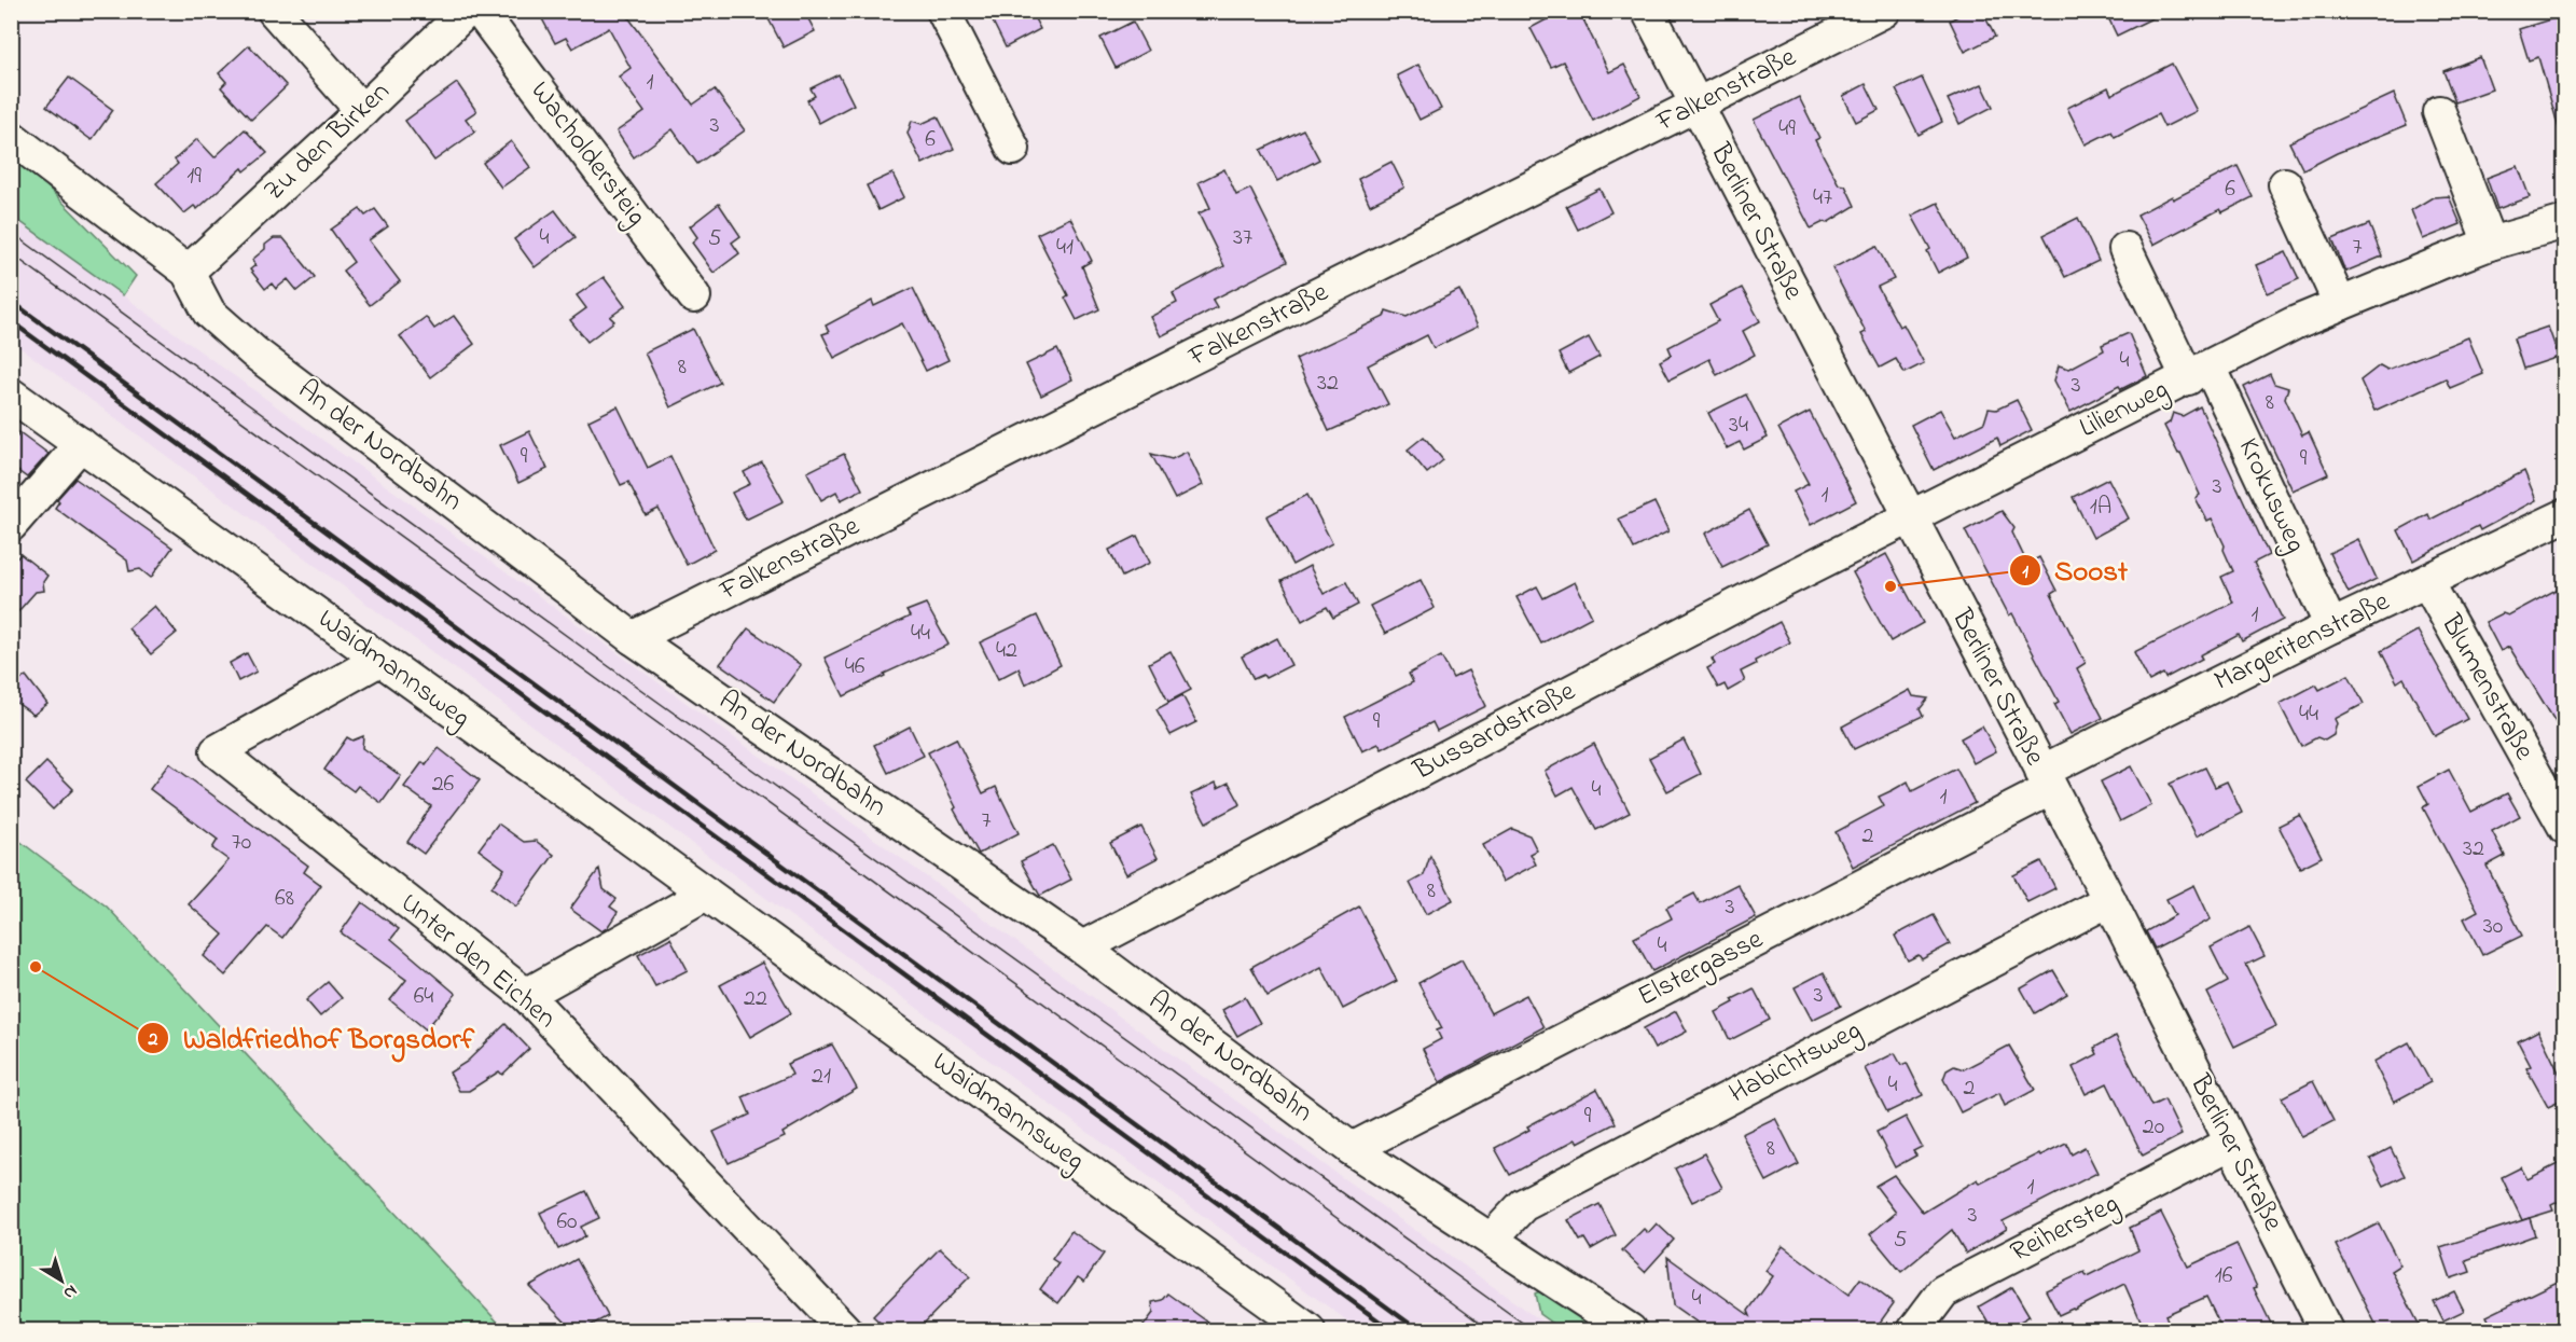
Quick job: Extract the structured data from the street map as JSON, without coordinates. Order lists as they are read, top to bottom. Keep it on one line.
{"streets":{"street":["Falkenstraße","Zu den Birken","Wacholdersteig","Berliner Straße","Lilienweg","An der Nordbahn","Krokusweg","Margeritenstraße","Waidmannsweg","Blumenstraße","Bussardstraße","Unter den Eichen","Elstergasse","Habichtsweg","Reihersteg"]},"crossings":[["Falkenstraße","Berliner Straße"],["Falkenstraße","An der Nordbahn"],["Zu den Birken","An der Nordbahn"],["Berliner Straße","Lilienweg"],["Berliner Straße","Margeritenstraße"],["Berliner Straße","Bussardstraße"],["Berliner Straße","Elstergasse"],["Berliner Straße","Habichtsweg"],["Berliner Straße","Reihersteg"],["Lilienweg","Krokusweg"],["Lilienweg","Bussardstraße"],["An der Nordbahn","Bussardstraße"],["An der Nordbahn","Elstergasse"],["An der Nordbahn","Habichtsweg"],["Krokusweg","Margeritenstraße"],["Margeritenstraße","Blumenstraße"],["Margeritenstraße","Elstergasse"],["Waidmannsweg","Unter den Eichen"]],"places":["Soost","Waldfriedhof Borgsdorf"],"house_numbers":["1","3","49","6","19","6","47","4","37","5","41","7","4","8","32","3","8","34","9","9","3","1","1A","1","44","42","46","44","9","26","4","1","7","2","70","32","8","68","3","30","4","3","64","22","21","4","2","9","20","8","1","3","60","5","16","4"],"north":"bottom right"}
